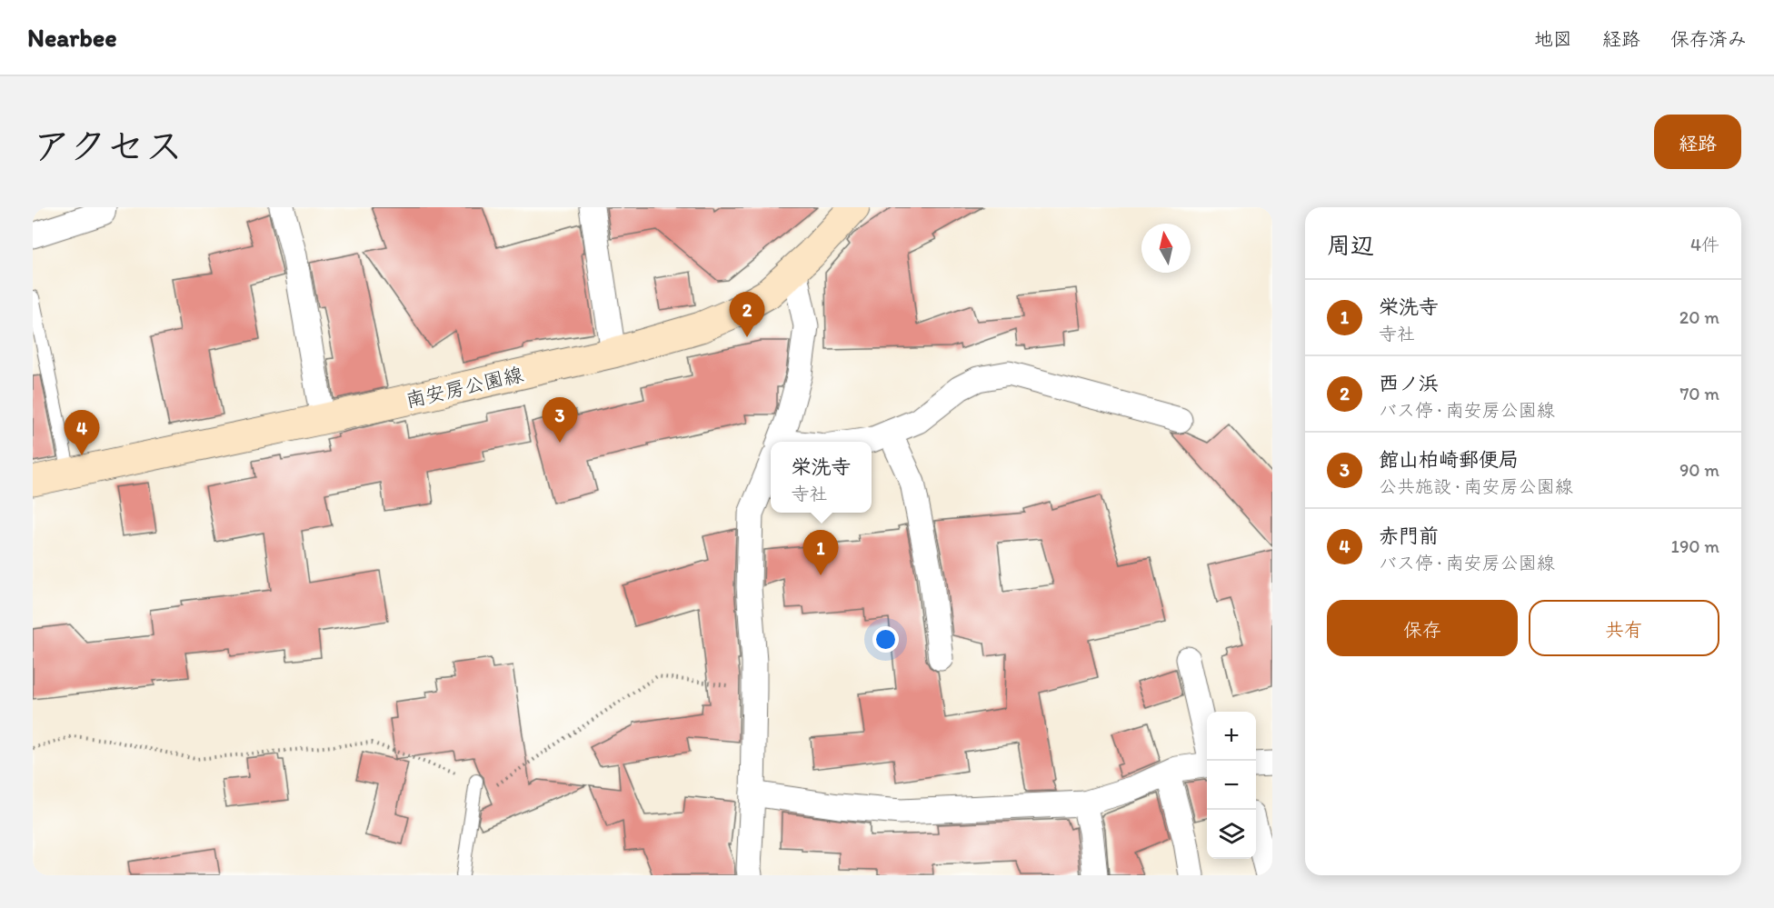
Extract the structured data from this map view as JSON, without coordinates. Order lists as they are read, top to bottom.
{
  "streets": {
    "main road": ["南安房公園線"]
  },
  "north": "top",
  "page": {
    "header": "Nearbee",
    "nav": ["地図", "経路", "保存済み"],
    "title": "アクセス",
    "buttons": [
      "経路",
      ["保存", "共有"]
    ],
    "heading": ["周辺", "4件"],
    "list": [
      {
        "mark": "1",
        "name": "栄洗寺",
        "note": "寺社",
        "value": "20 m"
      },
      {
        "mark": "2",
        "name": "西ノ浜",
        "note": "バス停 · 南安房公園線",
        "value": "70 m"
      },
      {
        "mark": "3",
        "name": "館山柏崎郵便局",
        "note": "公共施設 · 南安房公園線",
        "value": "90 m"
      },
      {
        "mark": "4",
        "name": "赤門前",
        "note": "バス停 · 南安房公園線",
        "value": "190 m"
      }
    ],
    "pins": [
      "2",
      "3",
      "4",
      "1"
    ],
    "popup": ["栄洗寺", "寺社"],
    "map_buttons": ["+", "−"]
  }
}
